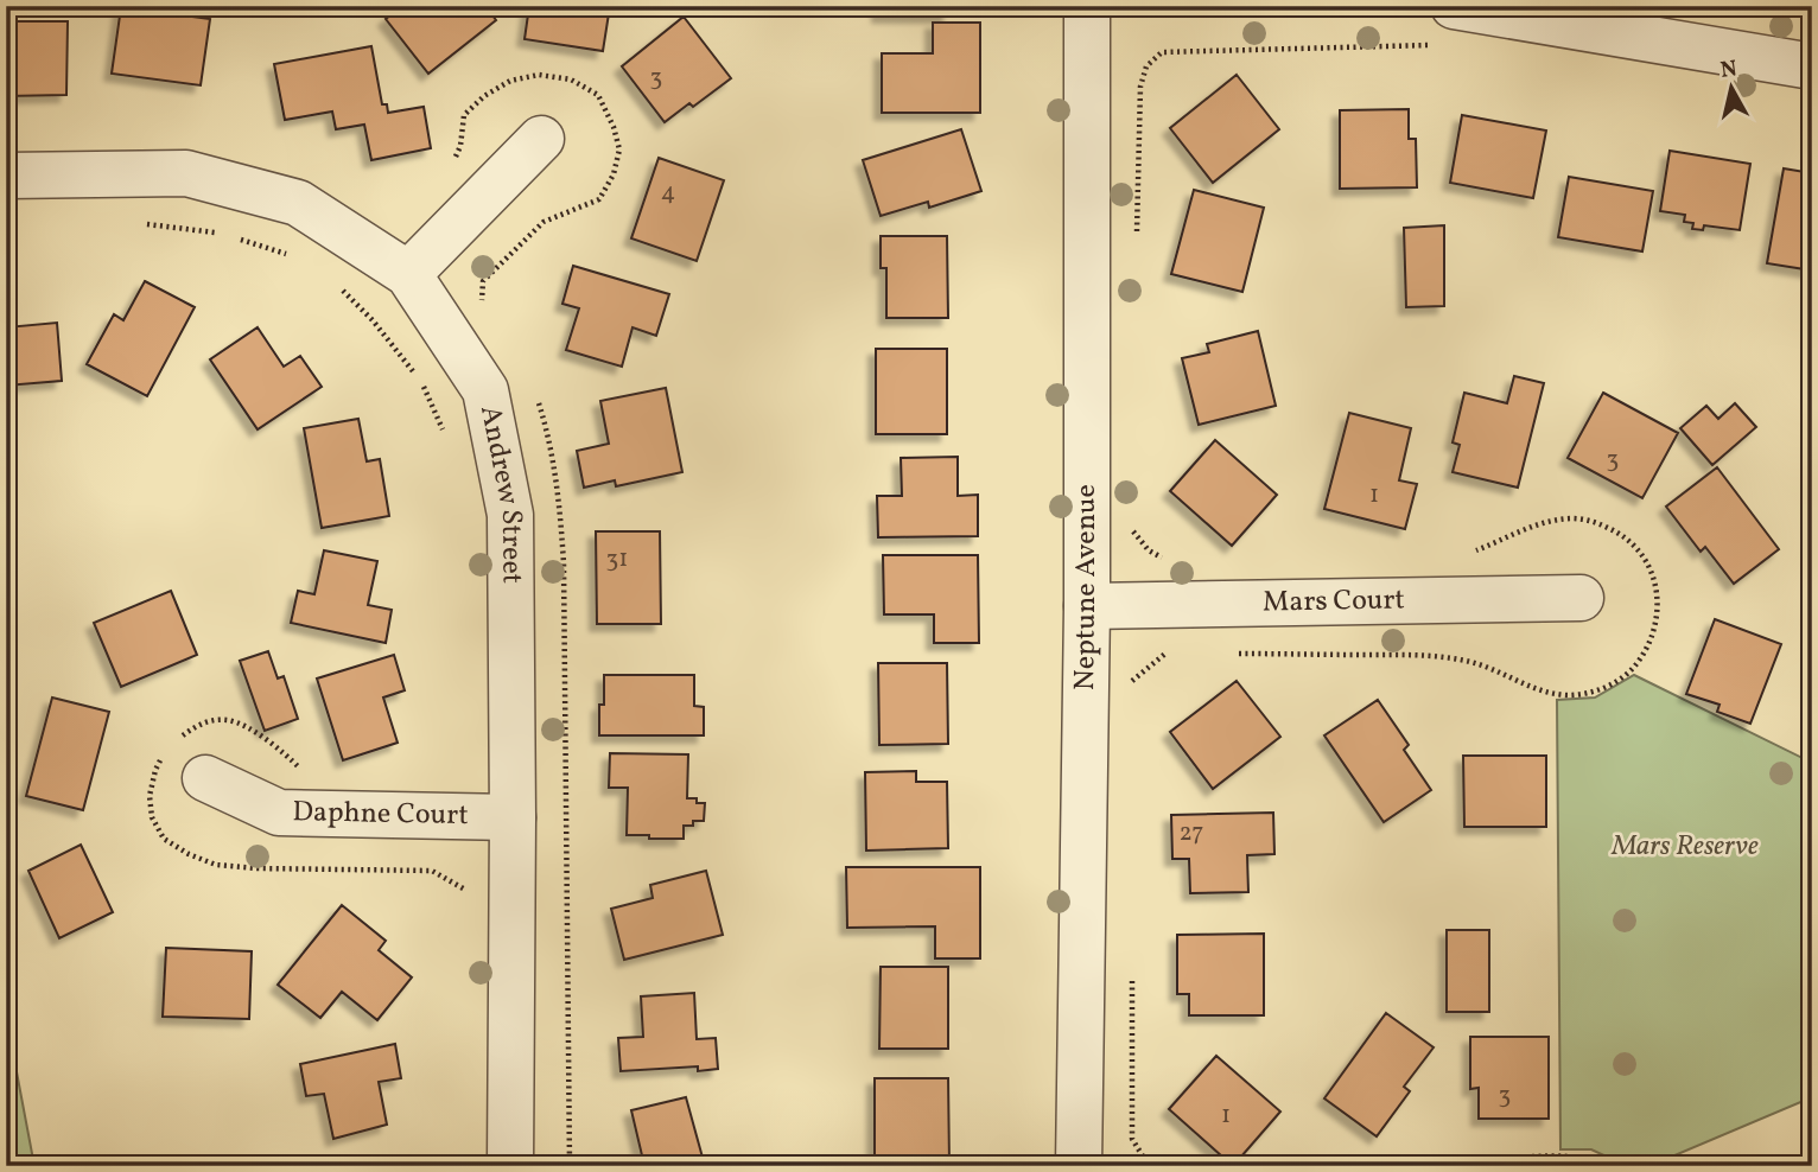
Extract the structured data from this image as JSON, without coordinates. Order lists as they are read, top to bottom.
{
  "streets": {
    "street": [
      "Andrew Street",
      "Neptune Avenue",
      "Mars Court",
      "Daphne Court"
    ]
  },
  "crossings": [
    ["Andrew Street", "Daphne Court"],
    ["Neptune Avenue", "Mars Court"]
  ],
  "parks": ["Mars Reserve"],
  "house_numbers": [
    "3",
    "4",
    "3",
    "1",
    "31",
    "27",
    "3",
    "1"
  ],
  "north": "top"
}
